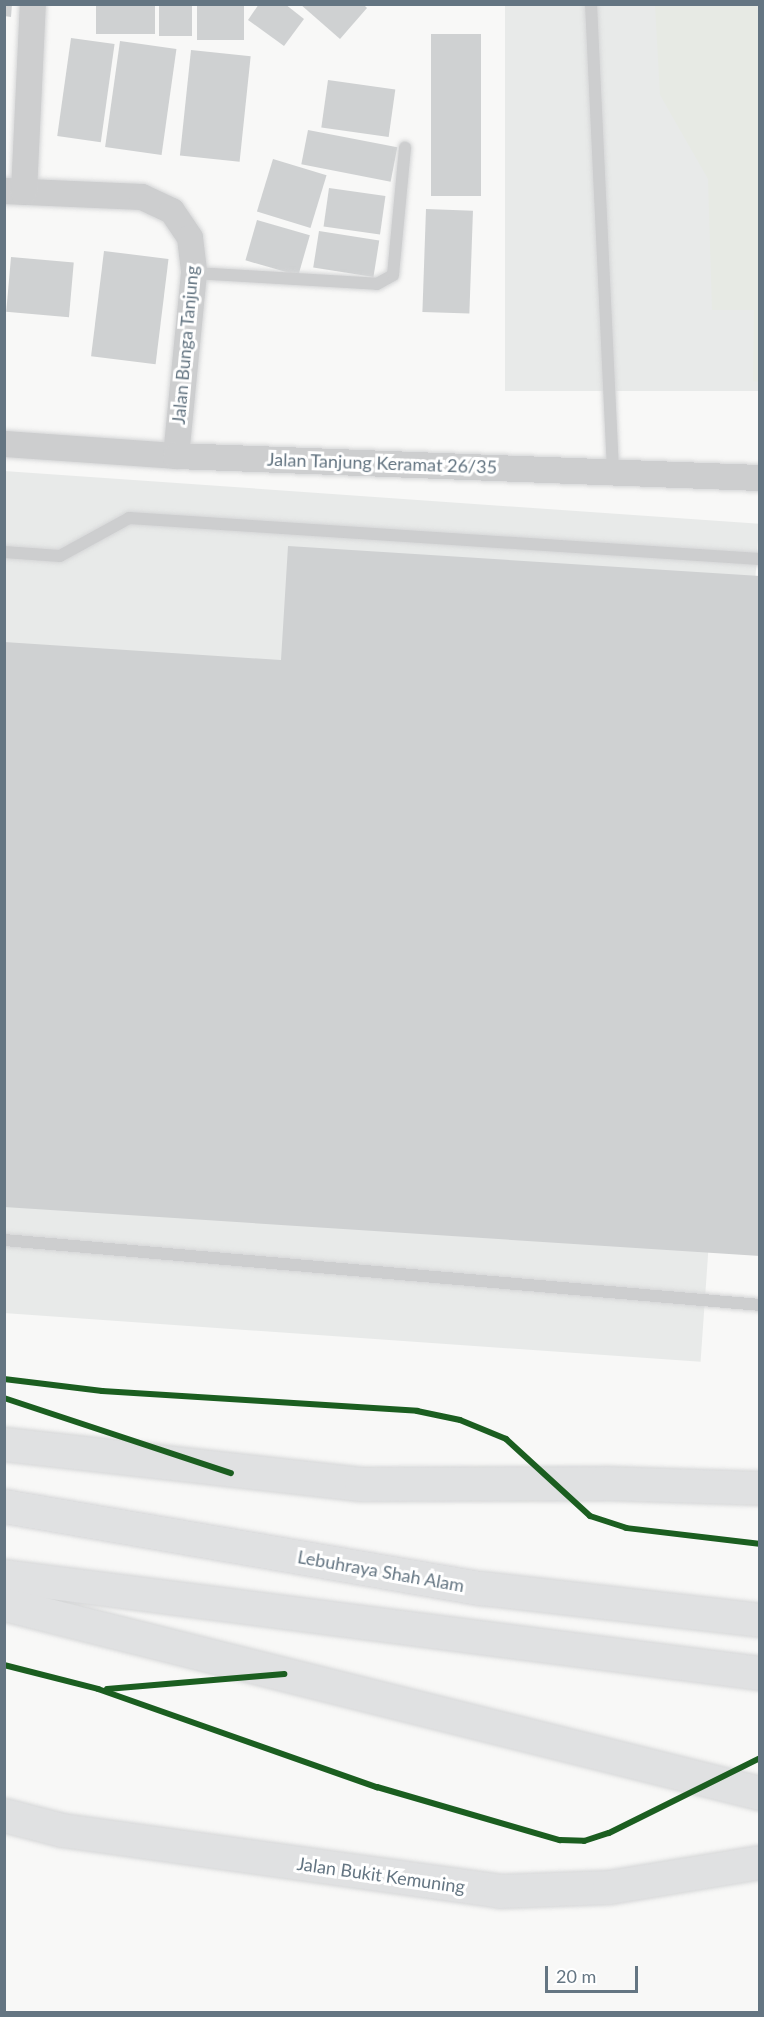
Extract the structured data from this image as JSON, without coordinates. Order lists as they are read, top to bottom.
{
  "streets": {
    "main road": ["Lebuhraya Shah Alam", "Jalan Bukit Kemuning"],
    "street": ["Jalan Bunga Tanjung", "Jalan Tanjung Keramat 26/35"]
  },
  "crossings": [
    ["Jalan Bunga Tanjung", "Jalan Tanjung Keramat 26/35"]
  ],
  "scale_bar": "20 m"
}
